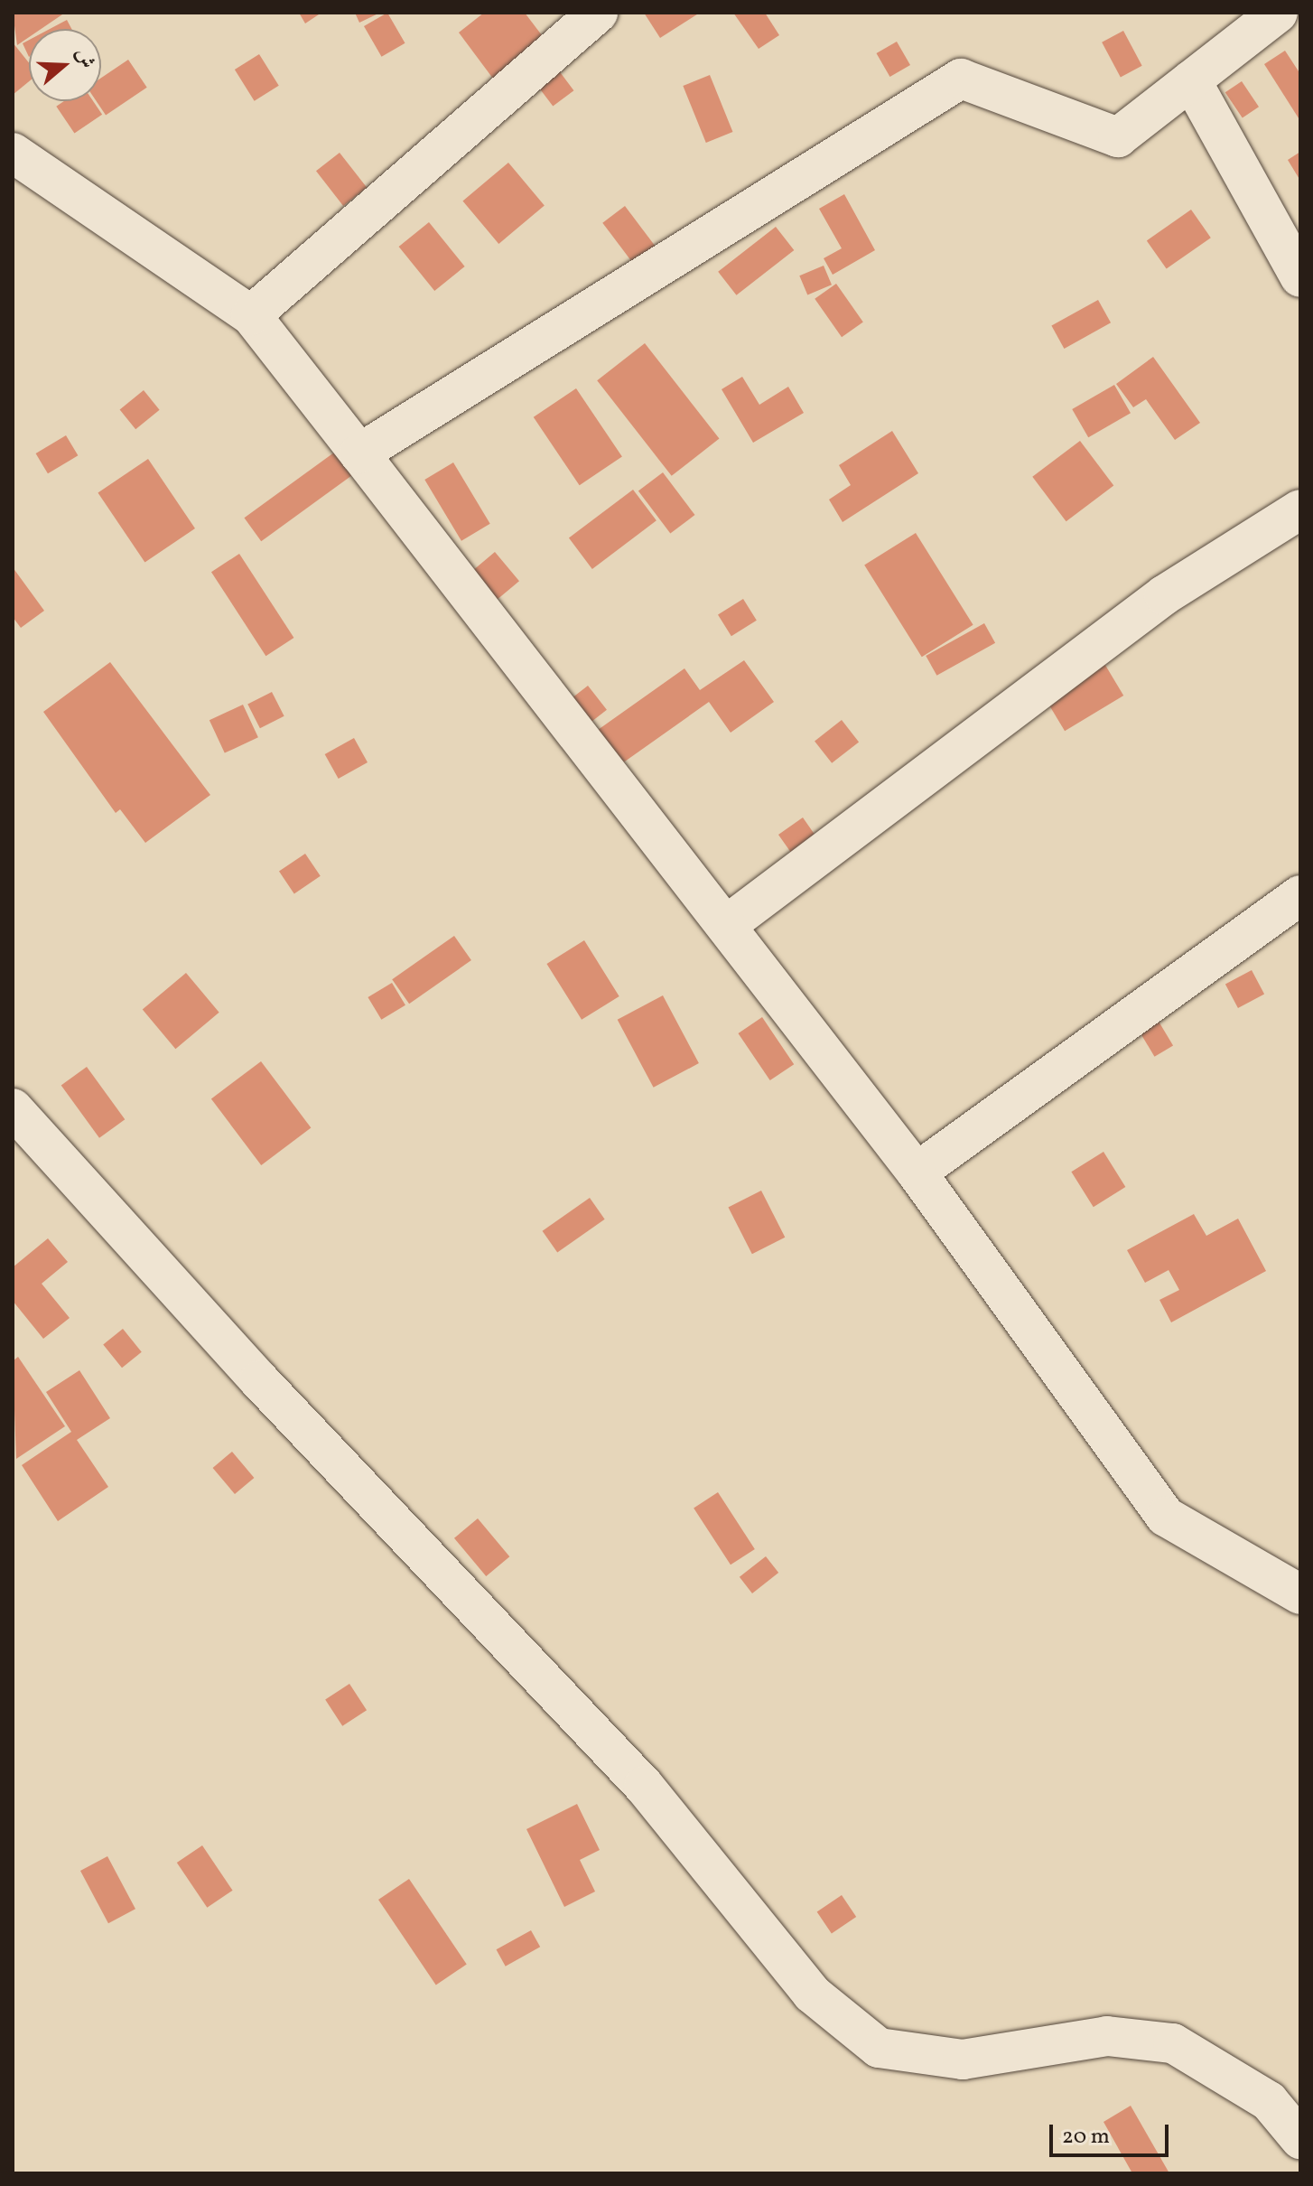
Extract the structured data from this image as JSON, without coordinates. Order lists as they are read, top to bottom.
{
  "scale_bar": "20 m",
  "north": "right"
}
